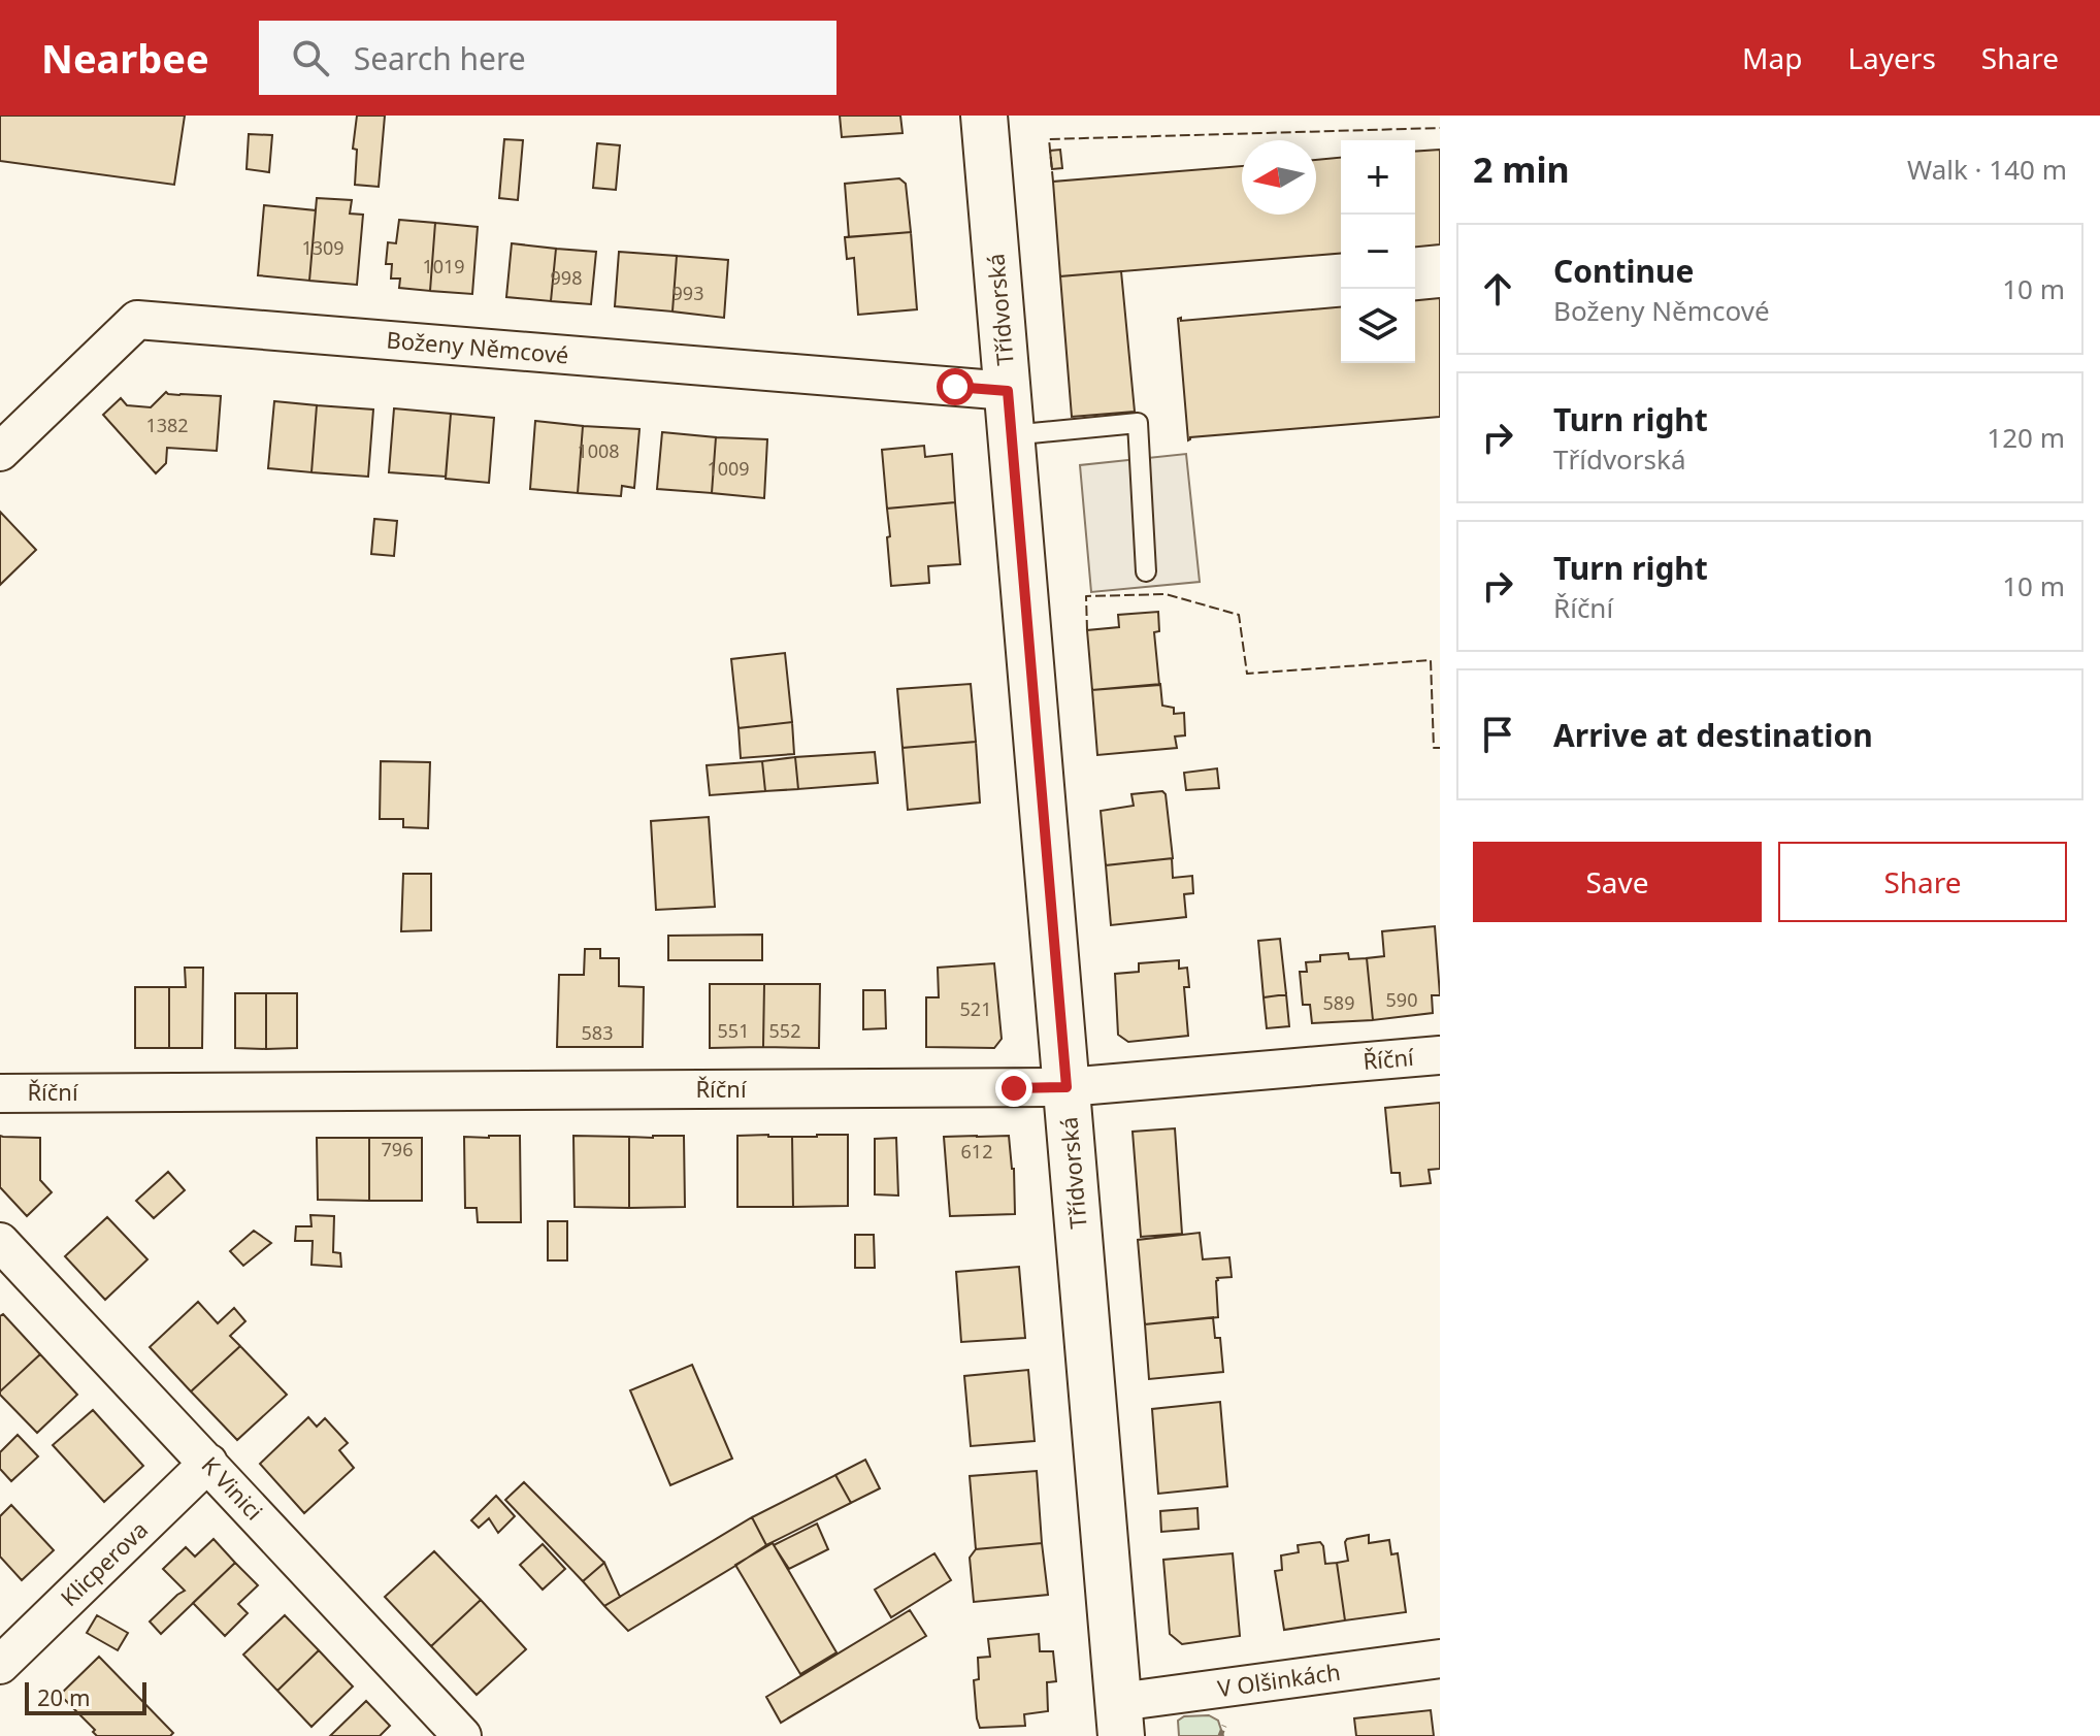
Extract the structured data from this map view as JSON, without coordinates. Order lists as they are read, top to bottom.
{
  "streets": {
    "main road": ["Třídvorská"],
    "street": [
      "Boženy Němcové",
      "Říční",
      "K Vinici",
      "Klicperova",
      "V Olšinkách"
    ]
  },
  "crossings": [
    ["Třídvorská", "Boženy Němcové"],
    ["Třídvorská", "Říční"],
    ["Třídvorská", "V Olšinkách"],
    ["K Vinici", "Klicperova"]
  ],
  "house_numbers": [
    "1309",
    "1019",
    "998",
    "993",
    "1382",
    "1008",
    "1009",
    "590",
    "589",
    "521",
    "551",
    "552",
    "583",
    "796",
    "612"
  ],
  "scale_bar": "20 m",
  "north": "left",
  "page": {
    "header": "Nearbee",
    "search": "Search here",
    "nav": ["Map", "Layers", "Share"],
    "heading": ["2 min", "Walk · 140 m"],
    "map_buttons": ["+", "−"],
    "list": [
      ["Continue", "Boženy Němcové", "10 m"],
      ["Turn right", "Třídvorská", "120 m"],
      ["Turn right", "Říční", "10 m"],
      "Arrive at destination"
    ],
    "buttons": ["Save", "Share"],
    "scale": "20 m"
  }
}
